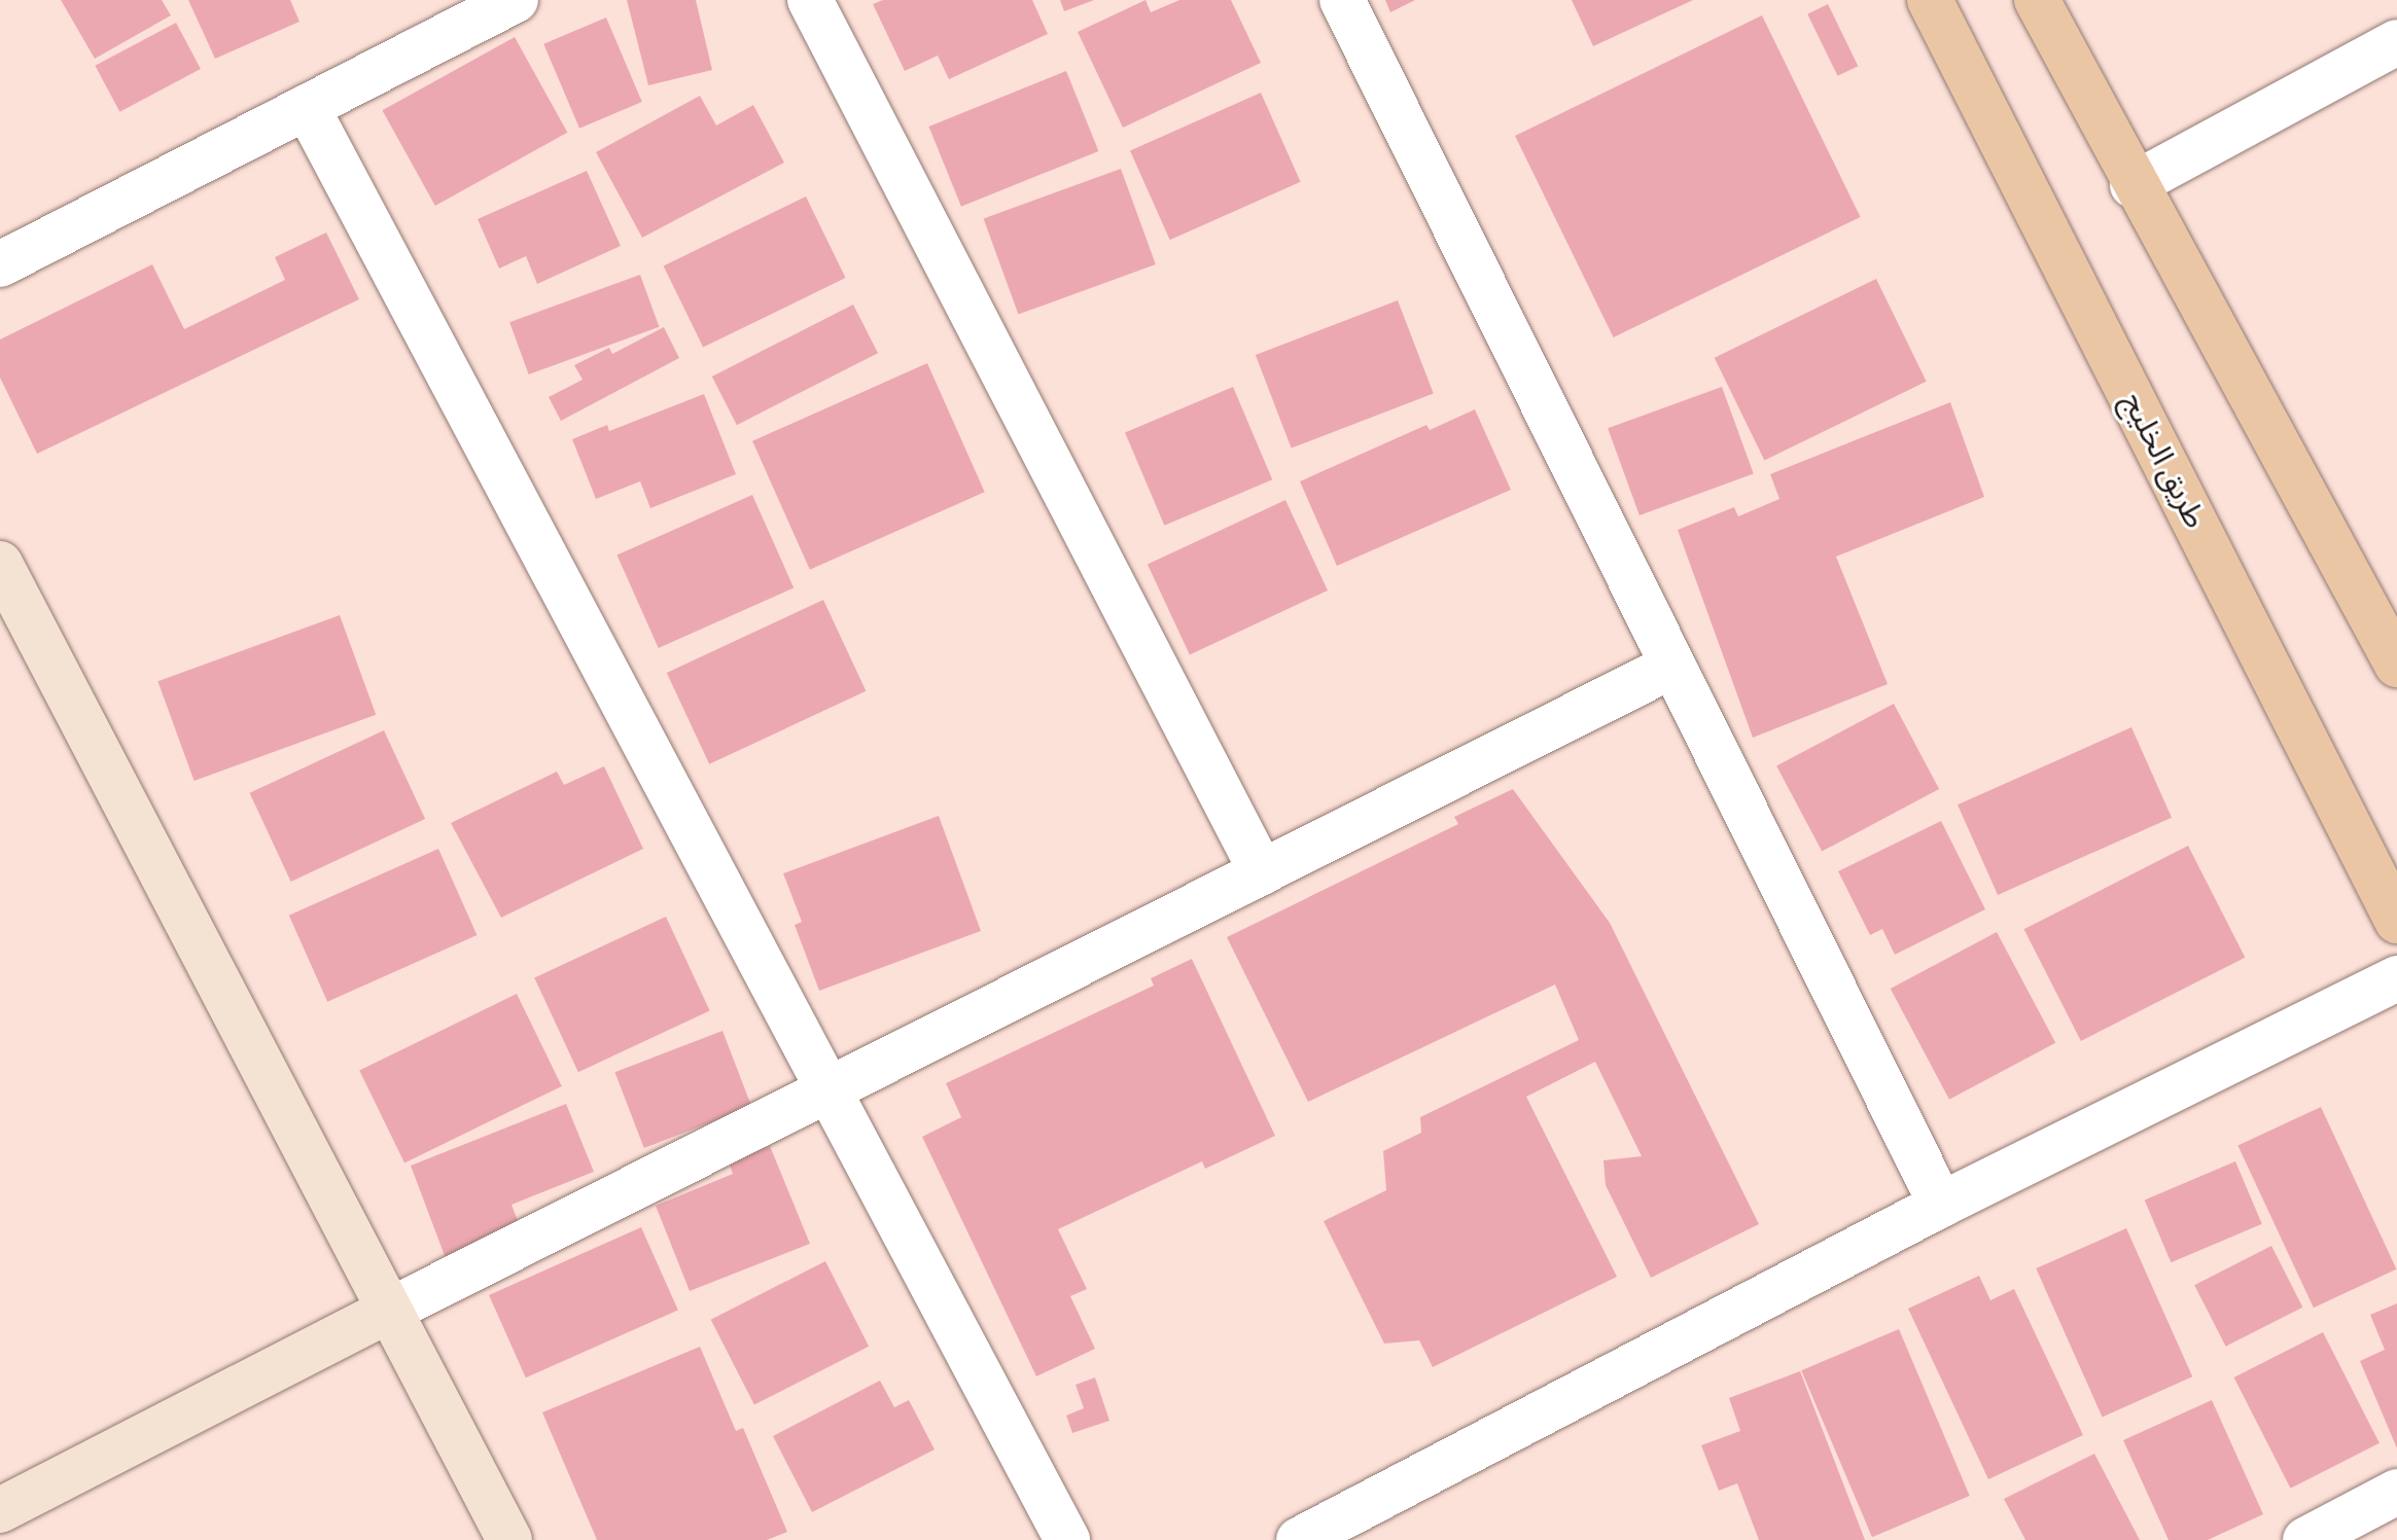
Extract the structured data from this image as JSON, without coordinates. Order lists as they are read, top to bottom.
{
  "streets": {
    "main road": ["طريق الخليج"]
  }
}
